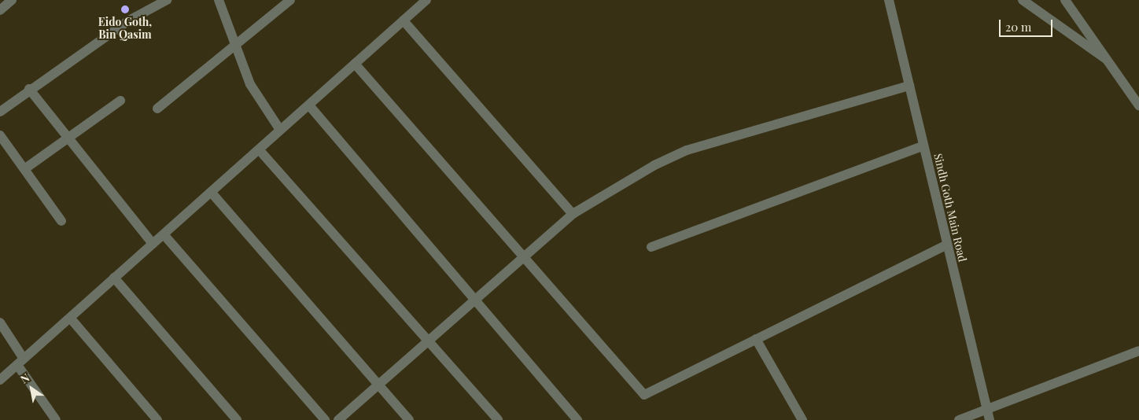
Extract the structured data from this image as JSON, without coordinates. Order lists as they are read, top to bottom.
{
  "streets": {
    "street": ["Sindh Goth Main Road"]
  },
  "places": ["Eido Goth, Bin Qasim"],
  "scale_bar": "20 m",
  "north": "top left"
}
